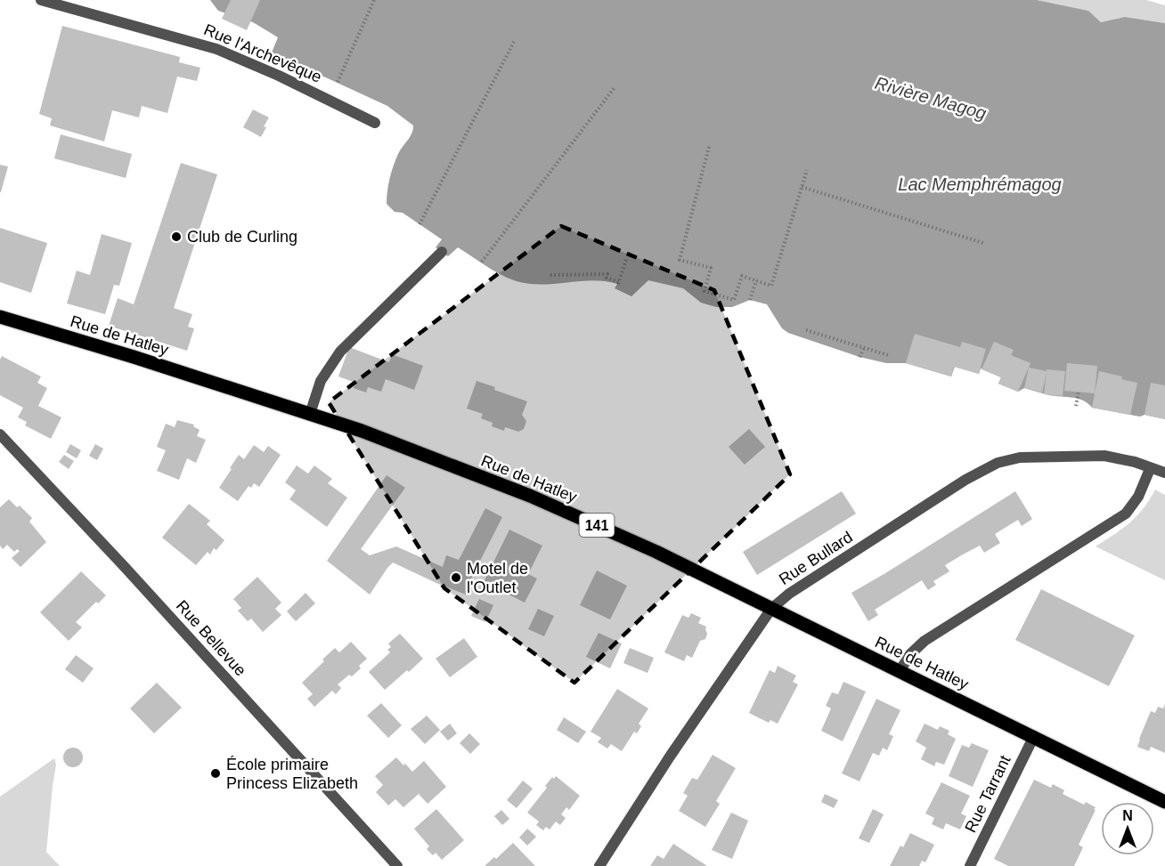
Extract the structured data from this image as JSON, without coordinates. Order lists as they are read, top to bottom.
{
  "streets": {
    "main road": ["Rue de Hatley", "141"],
    "street": [
      "Rue l'Archevêque",
      "Rue Bullard",
      "Rue Bellevue",
      "Rue Tarrant"
    ]
  },
  "crossings": [
    ["Rue de Hatley", "Rue Bullard"],
    ["Rue de Hatley", "Rue Tarrant"]
  ],
  "water": ["Rivière Magog", "Lac Memphrémagog"],
  "places": ["Club de Curling", "Motel de l'Outlet", "École primaire Princess Elizabeth"],
  "north": "top"
}
